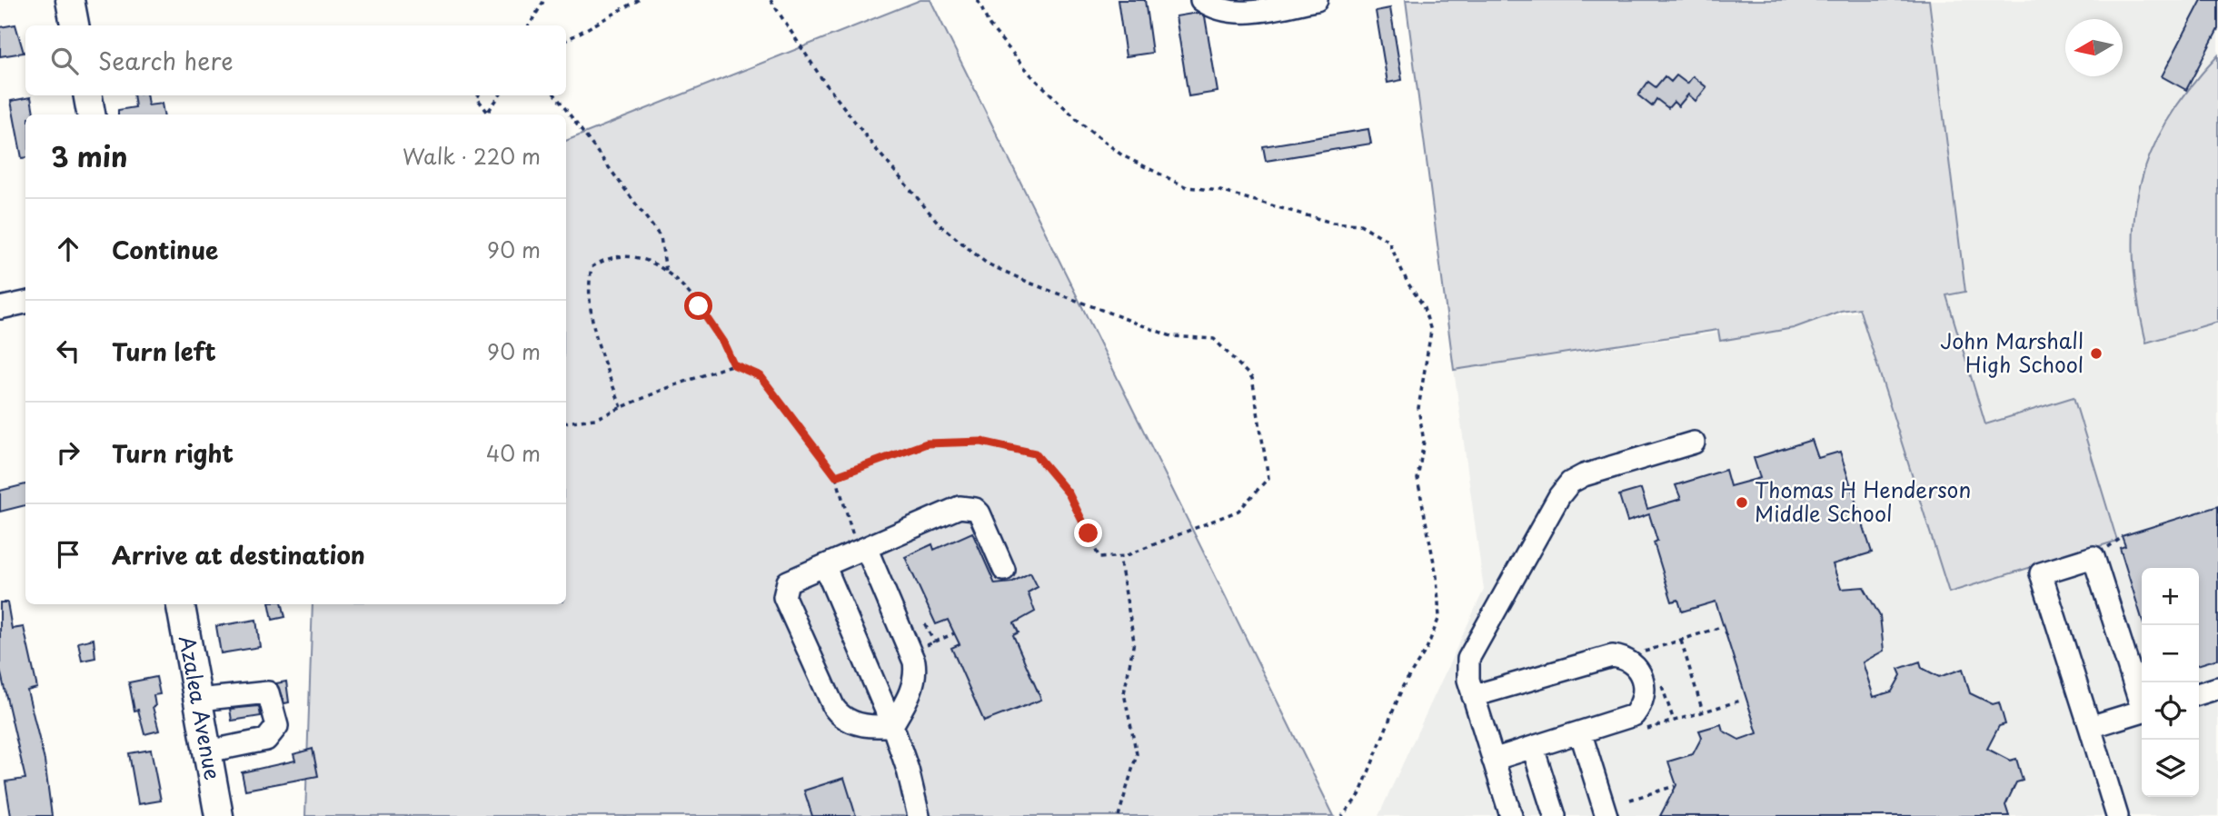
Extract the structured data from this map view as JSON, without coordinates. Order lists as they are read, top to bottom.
{
  "streets": {
    "main road": ["Azalea Avenue"]
  },
  "places": ["John Marshall High School", "Thomas H Henderson Middle School"],
  "north": "left",
  "page": {
    "search": "Search here",
    "heading": ["3 min", "Walk · 220 m"],
    "list": [
      ["Continue", "90 m"],
      ["Turn left", "90 m"],
      ["Turn right", "40 m"],
      "Arrive at destination"
    ],
    "map_buttons": ["+", "−"]
  }
}
